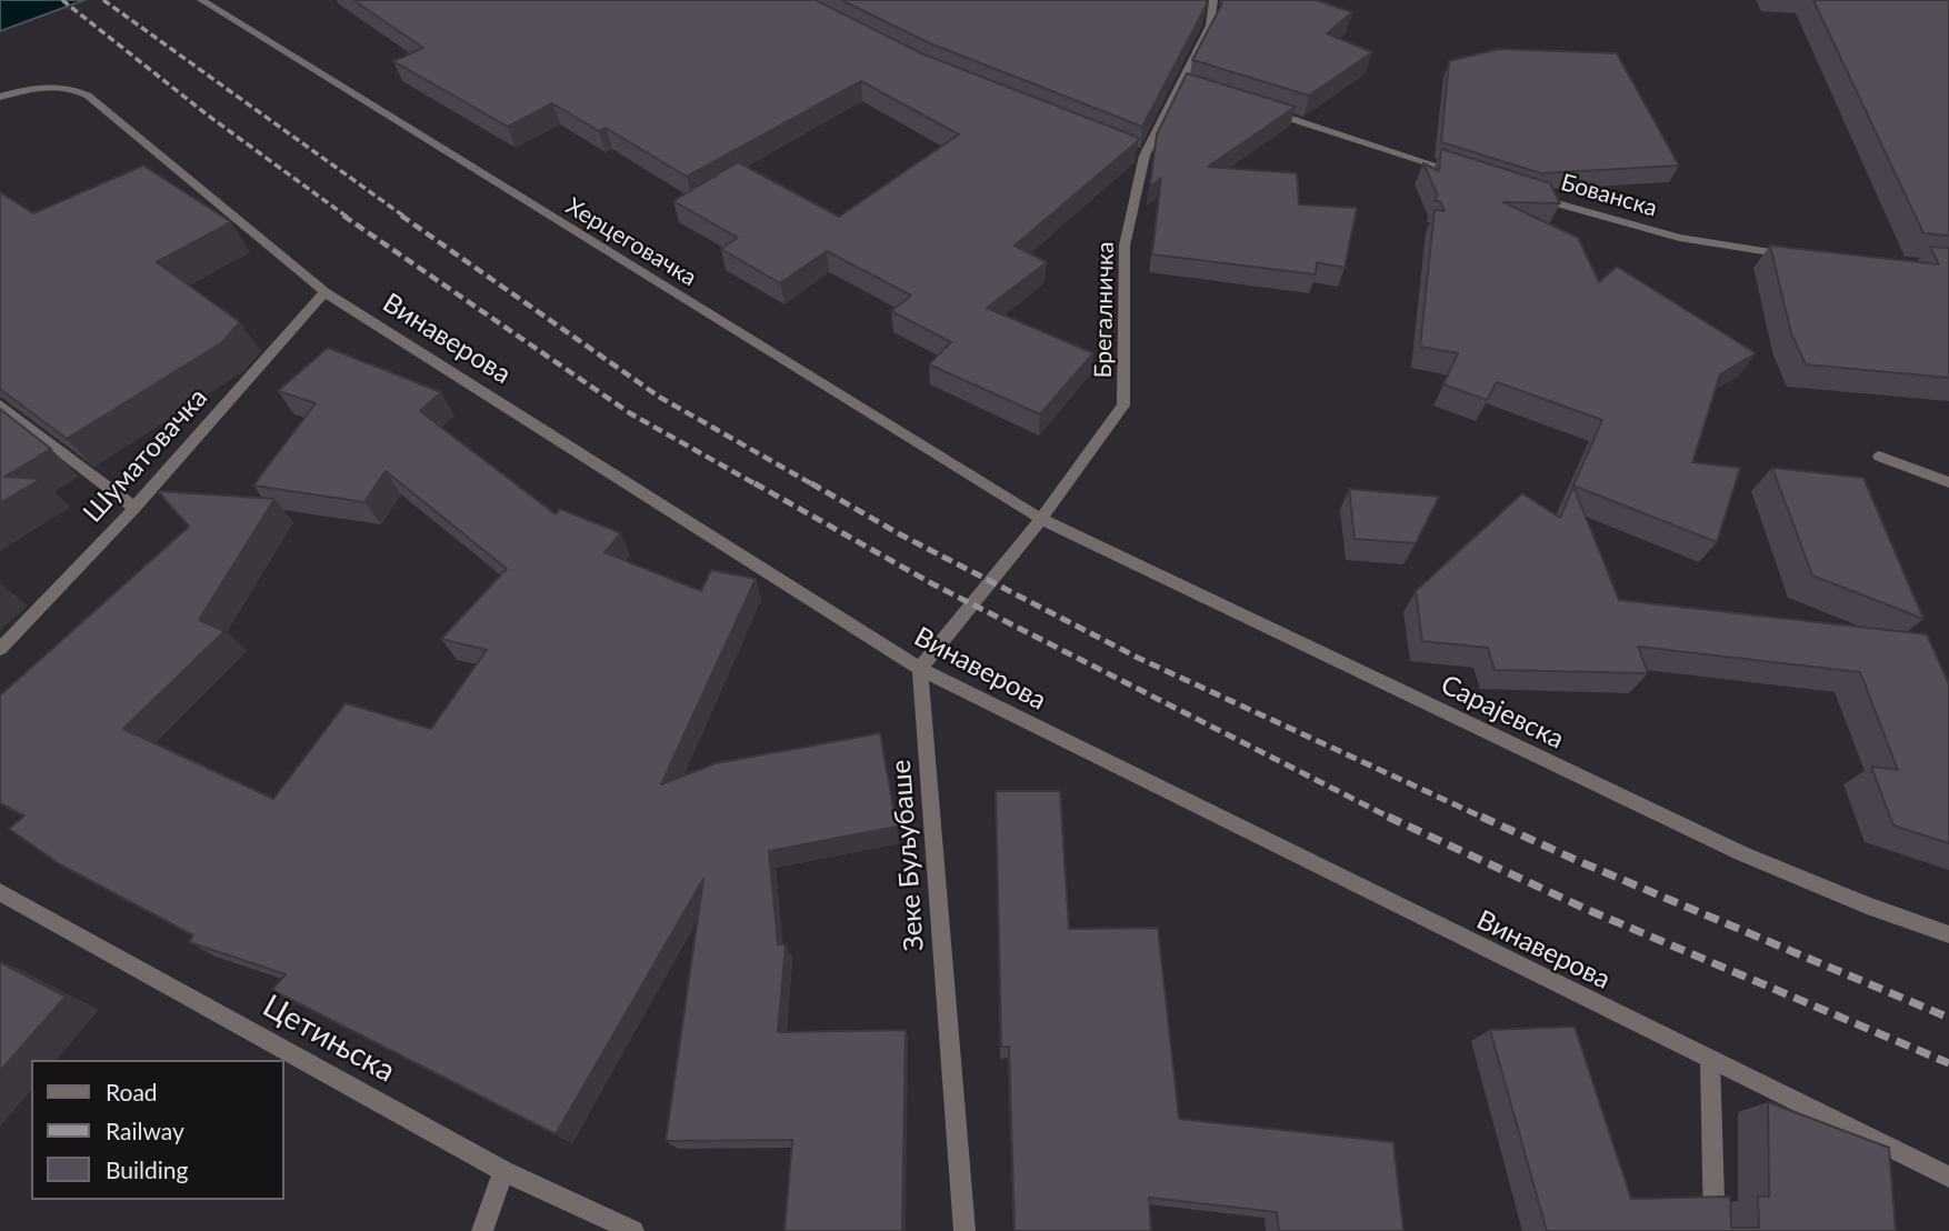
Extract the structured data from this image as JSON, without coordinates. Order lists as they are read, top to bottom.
{
  "streets": {
    "street": [
      "Бованска",
      "Херцеговачка",
      "Брегалничка",
      "Винаверова",
      "Шуматовачка",
      "Сарајевска",
      "Зеке Буљубаше",
      "Цетињска"
    ]
  },
  "crossings": [
    ["Херцеговачка", "Брегалничка"],
    ["Херцеговачка", "Сарајевска"],
    ["Брегалничка", "Сарајевска"],
    ["Винаверова", "Шуматовачка"],
    ["Винаверова", "Зеке Буљубаше"]
  ],
  "legend": ["Road", "Railway", "Building"]
}
